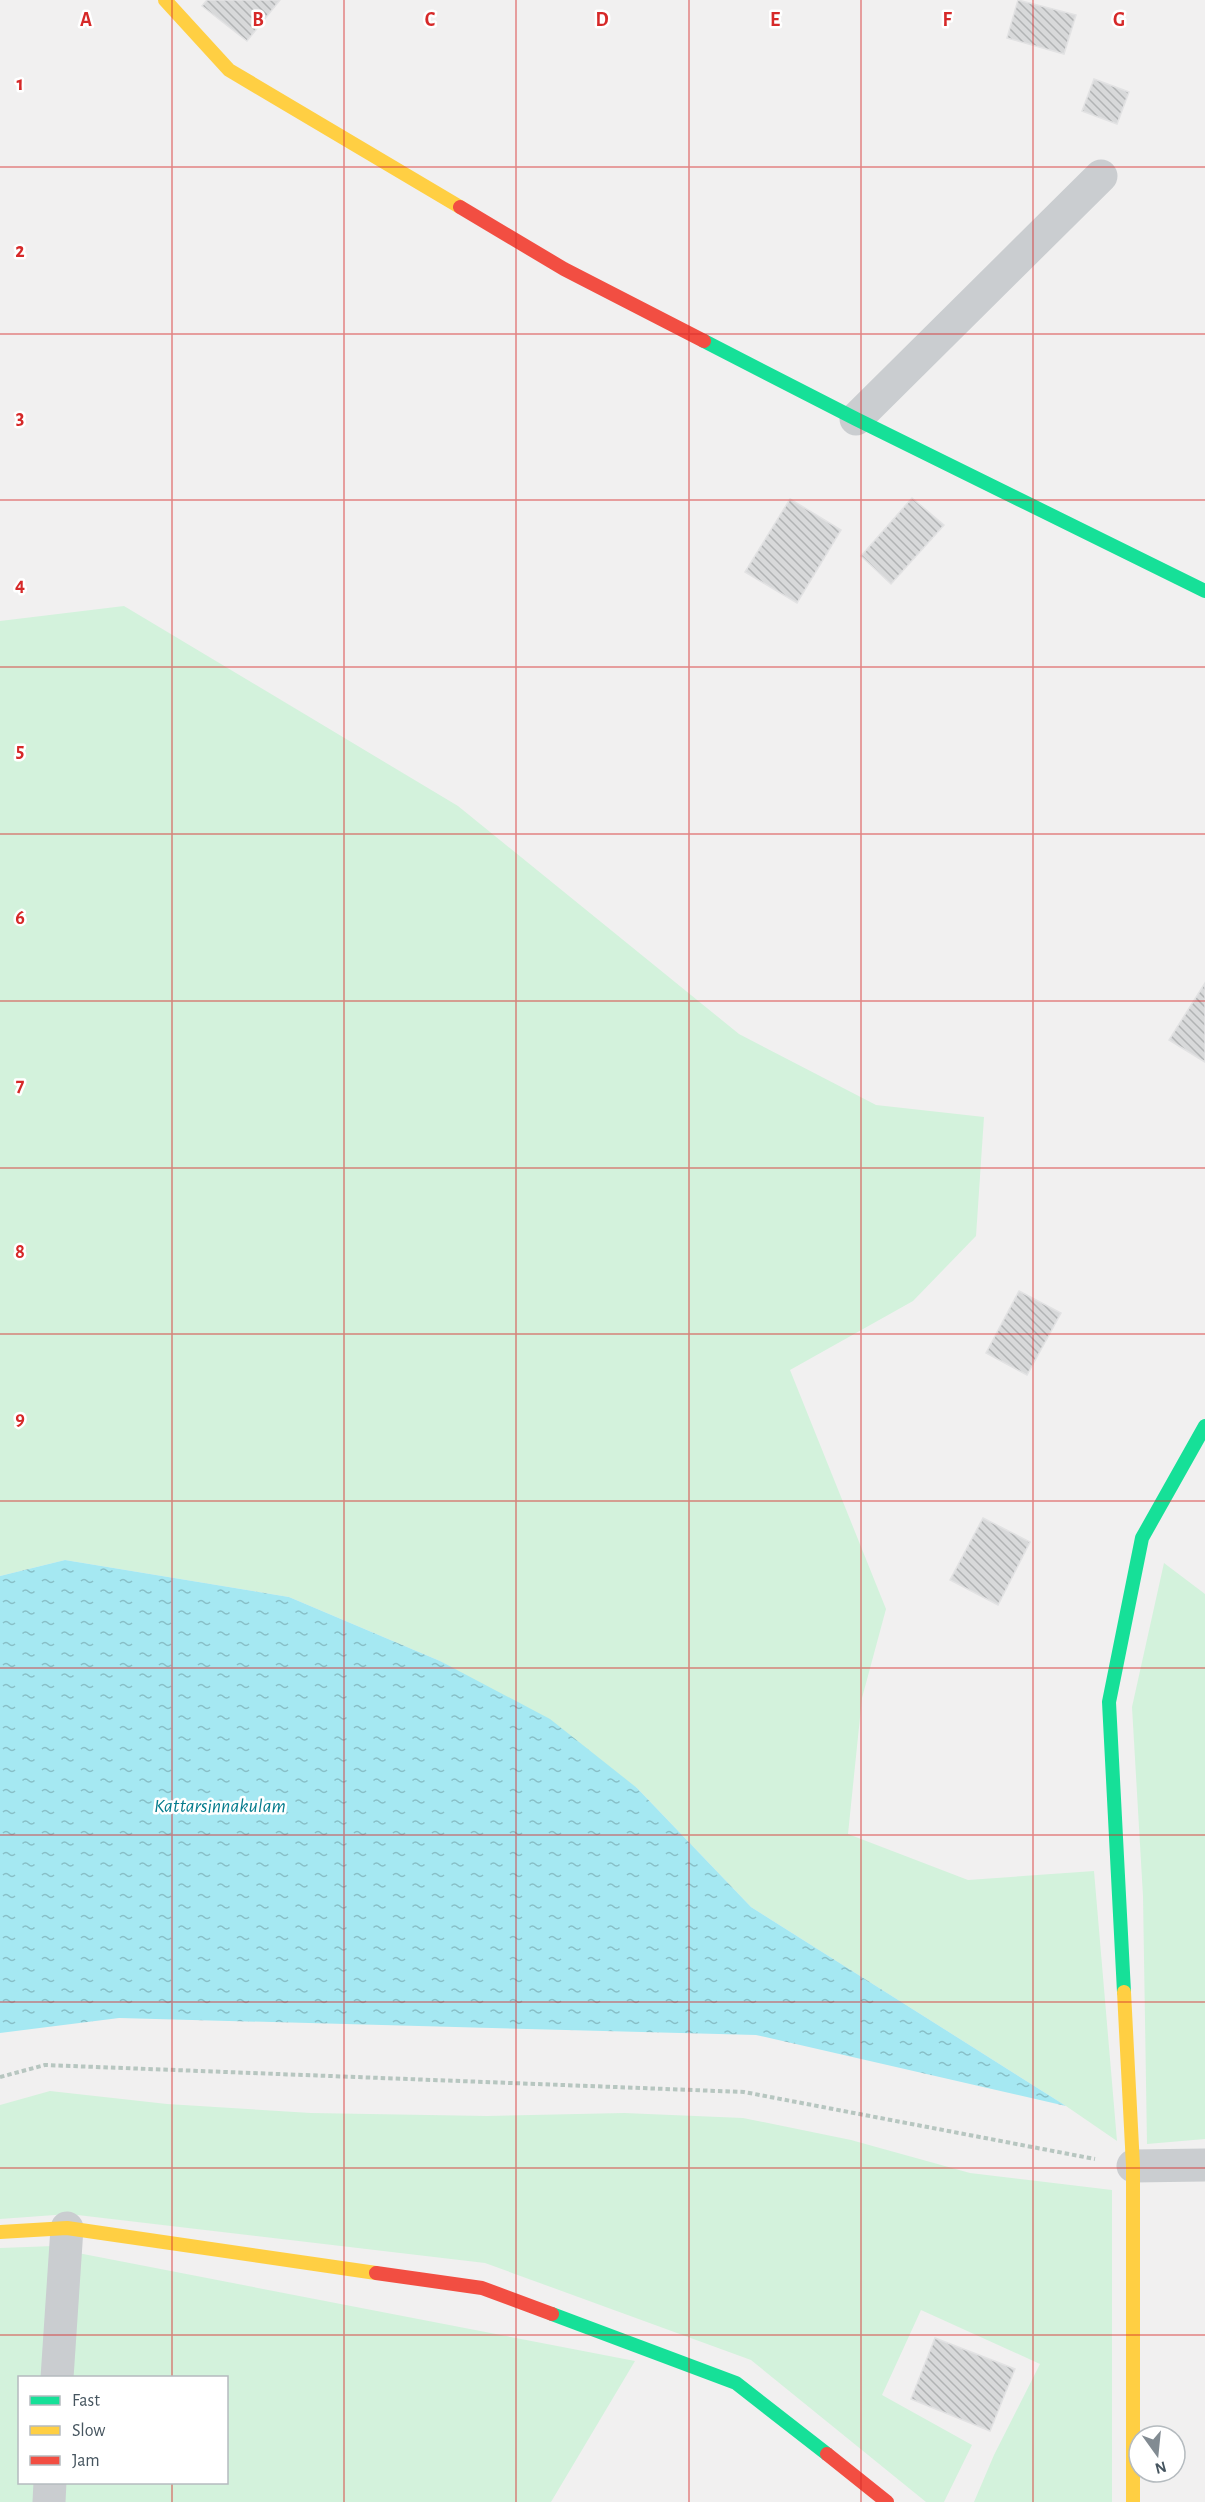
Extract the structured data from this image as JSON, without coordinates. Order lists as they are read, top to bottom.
{
  "water": ["Kattarsinnakulam"],
  "legend": ["Fast", "Slow", "Jam"],
  "north": "bottom",
  "grid": {
    "columns": [
      "A",
      "B",
      "C",
      "D",
      "E",
      "F",
      "G"
    ],
    "rows": [
      "1",
      "2",
      "3",
      "4",
      "5",
      "6",
      "7",
      "8",
      "9"
    ]
  }
}
